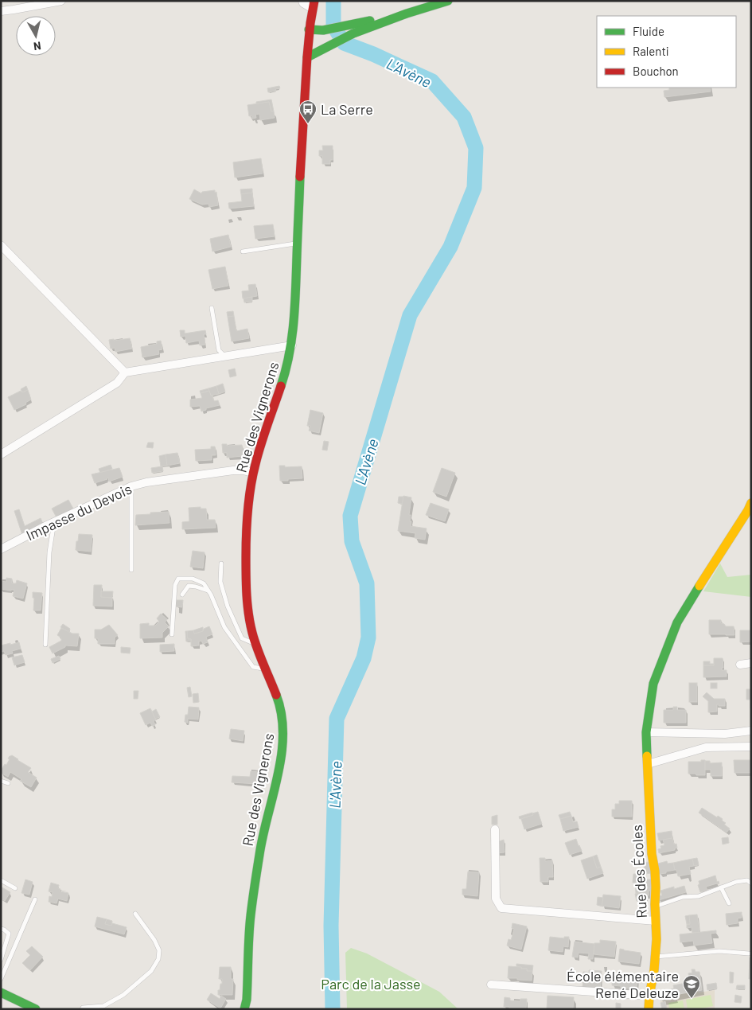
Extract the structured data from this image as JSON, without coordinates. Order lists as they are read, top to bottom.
{
  "streets": {
    "street": ["Rue des Vignerons", "Impasse du Devois", "Rue des Écoles"]
  },
  "crossings": [
    ["Rue des Vignerons", "Impasse du Devois"]
  ],
  "water": ["L'Avène"],
  "parks": ["Parc de la Jasse"],
  "places": {
    "bus stop": ["La Serre"],
    "school or university": ["École élémentaire René Deleuze"]
  },
  "legend": ["Fluide", "Ralenti", "Bouchon"],
  "north": "bottom"
}
